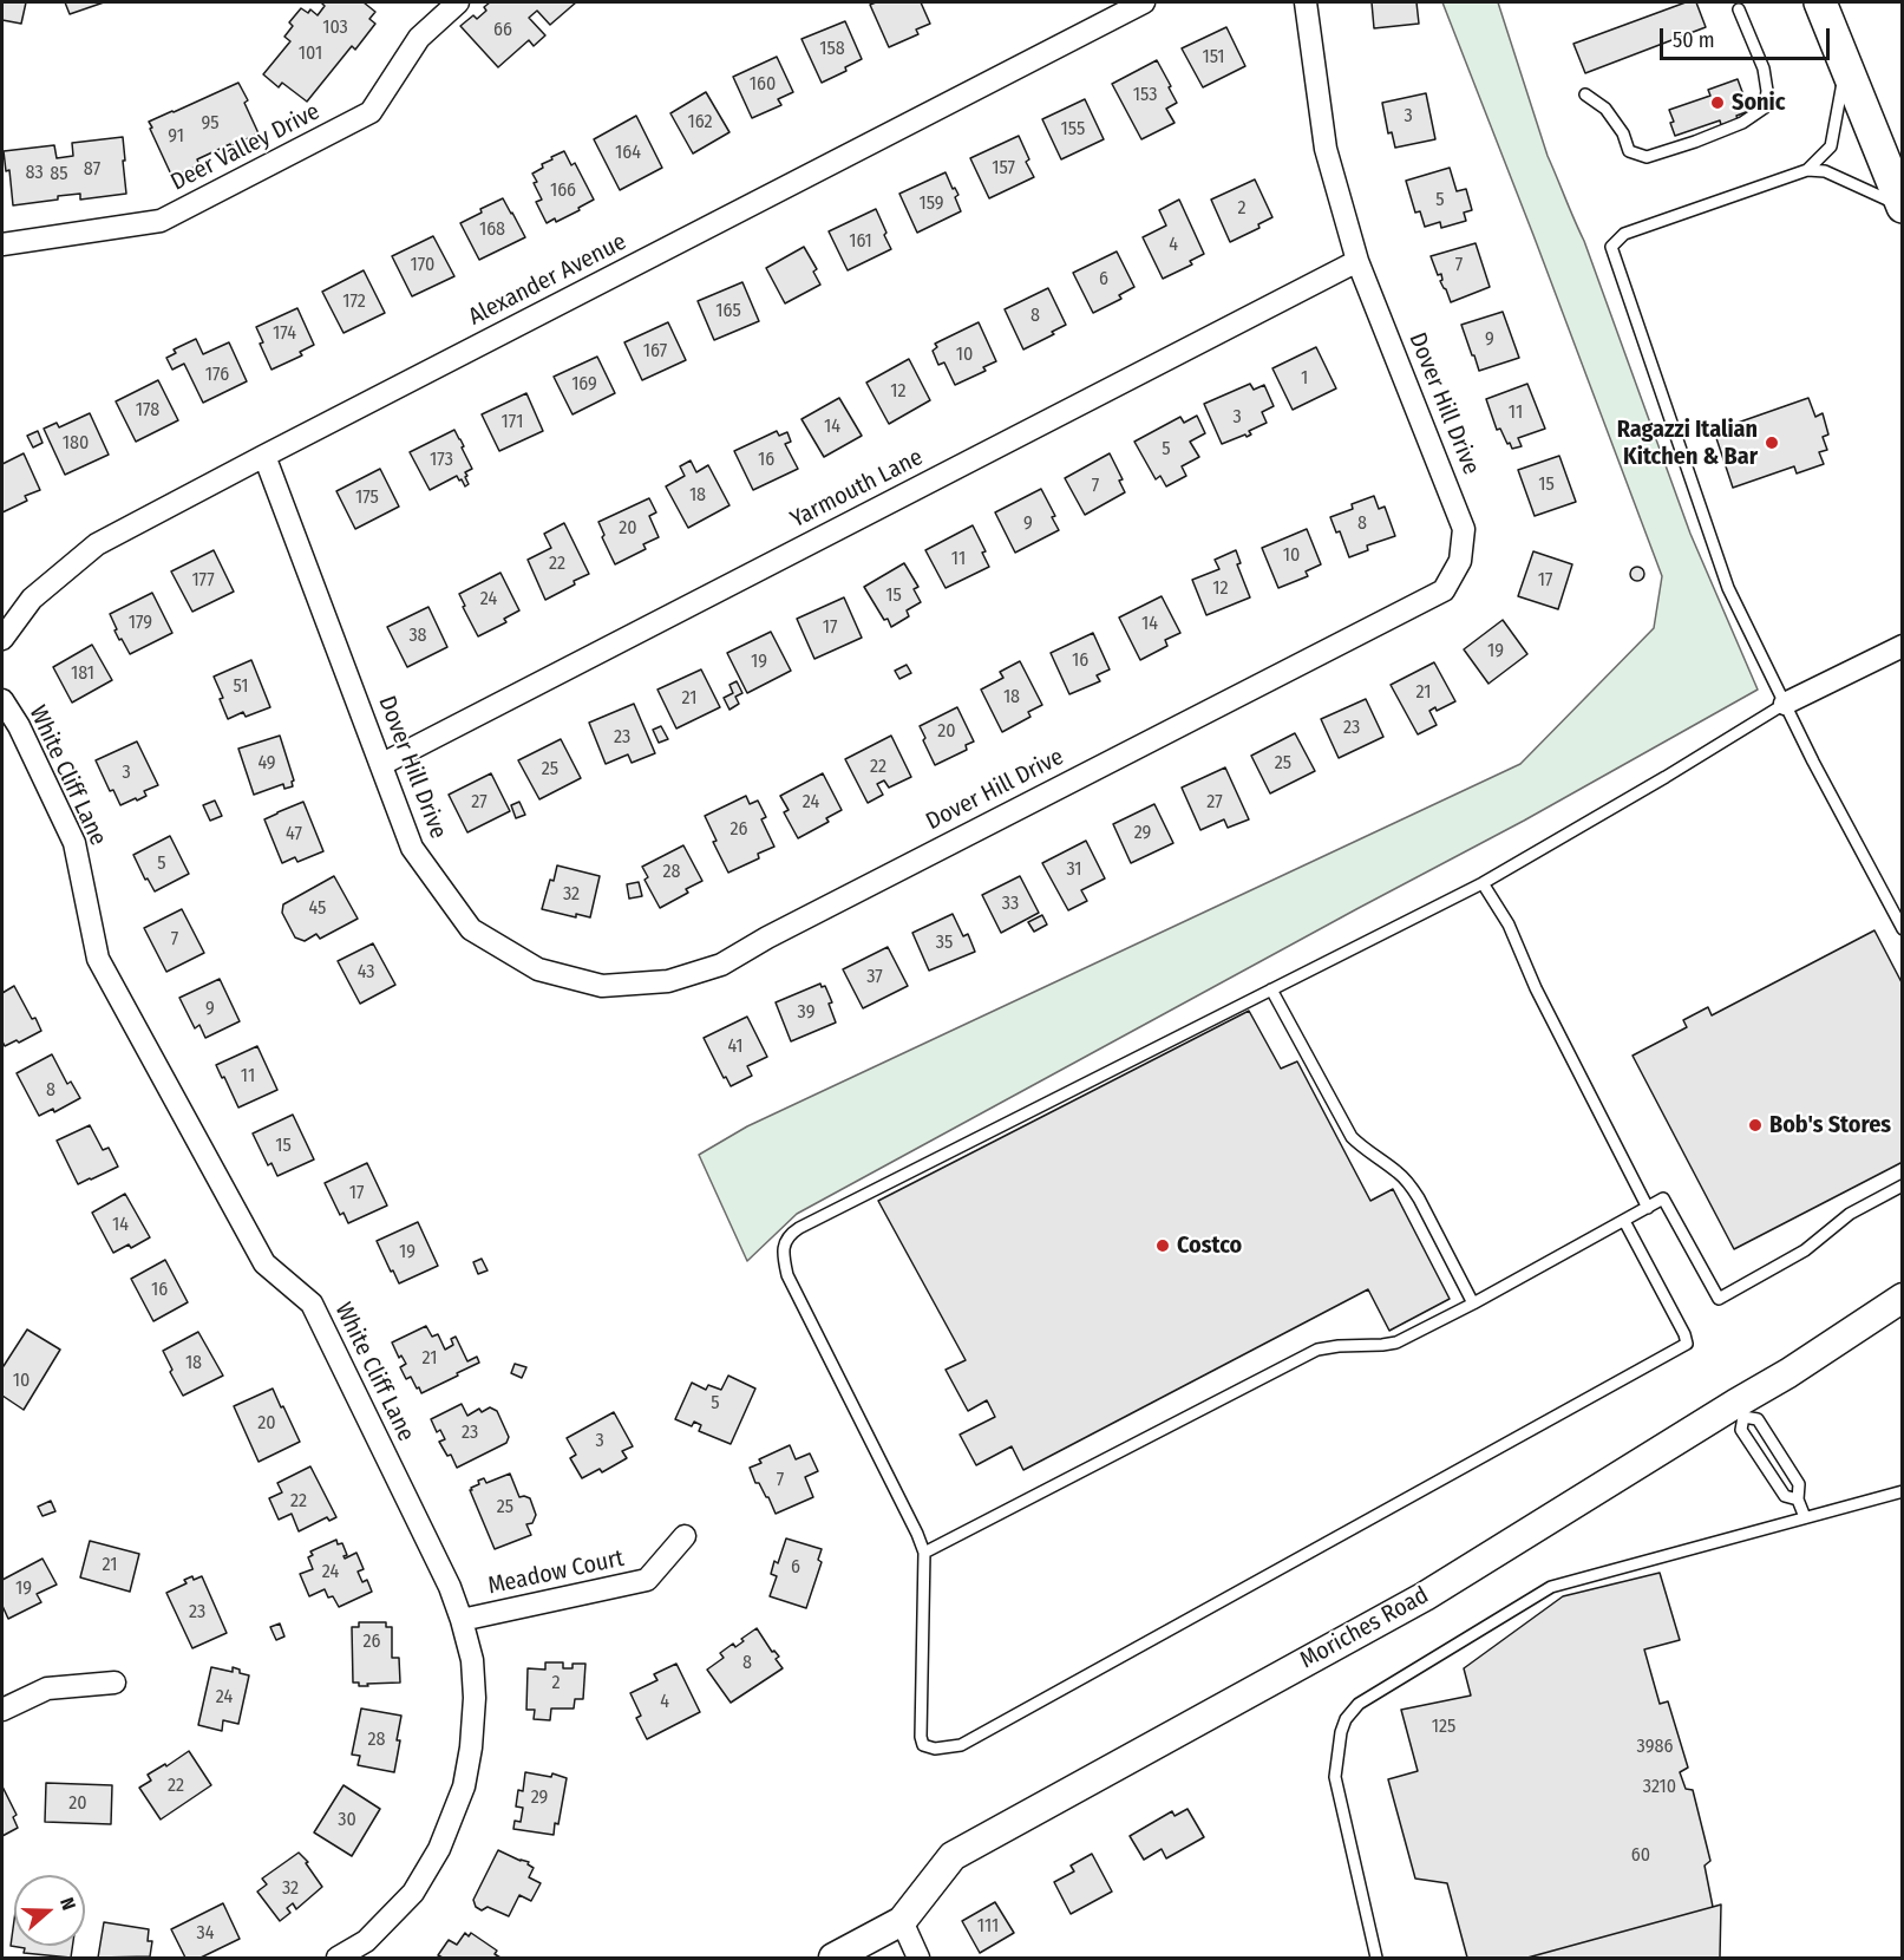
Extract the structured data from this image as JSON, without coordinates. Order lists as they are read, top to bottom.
{
  "streets": {
    "street": [
      "Deer Valley Drive",
      "Alexander Avenue",
      "Dover Hill Drive",
      "Yarmouth Lane",
      "White Cliff Lane",
      "Meadow Court",
      "Moriches Road"
    ]
  },
  "crossings": [
    ["Alexander Avenue", "Dover Hill Drive"],
    ["Dover Hill Drive", "Yarmouth Lane"],
    ["White Cliff Lane", "Meadow Court"]
  ],
  "places": [
    "Sonic",
    "Ragazzi Italian Kitchen & Bar",
    "Bob's Stores",
    "Costco"
  ],
  "house_numbers": [
    "103",
    "66",
    "158",
    "101",
    "151",
    "160",
    "153",
    "3",
    "162",
    "95",
    "155",
    "91",
    "164",
    "157",
    "87",
    "83",
    "85",
    "166",
    "5",
    "159",
    "2",
    "168",
    "161",
    "4",
    "170",
    "7",
    "6",
    "172",
    "165",
    "8",
    "174",
    "9",
    "167",
    "10",
    "176",
    "1",
    "169",
    "12",
    "178",
    "11",
    "3",
    "171",
    "14",
    "180",
    "5",
    "173",
    "16",
    "15",
    "7",
    "18",
    "175",
    "9",
    "8",
    "20",
    "10",
    "11",
    "22",
    "177",
    "17",
    "12",
    "15",
    "24",
    "179",
    "14",
    "17",
    "38",
    "19",
    "16",
    "19",
    "181",
    "51",
    "21",
    "18",
    "21",
    "23",
    "20",
    "23",
    "49",
    "25",
    "22",
    "25",
    "3",
    "27",
    "24",
    "27",
    "26",
    "29",
    "47",
    "5",
    "31",
    "28",
    "32",
    "33",
    "45",
    "7",
    "35",
    "43",
    "37",
    "9",
    "39",
    "41",
    "11",
    "8",
    "15",
    "17",
    "14",
    "19",
    "16",
    "21",
    "18",
    "10",
    "5",
    "20",
    "23",
    "3",
    "7",
    "22",
    "25",
    "21",
    "6",
    "24",
    "19",
    "23",
    "26",
    "8",
    "2",
    "24",
    "4",
    "125",
    "28",
    "3986",
    "22",
    "3210",
    "29",
    "20",
    "30",
    "60",
    "32",
    "111",
    "34"
  ],
  "scale_bar": "50 m",
  "north": "right"
}
